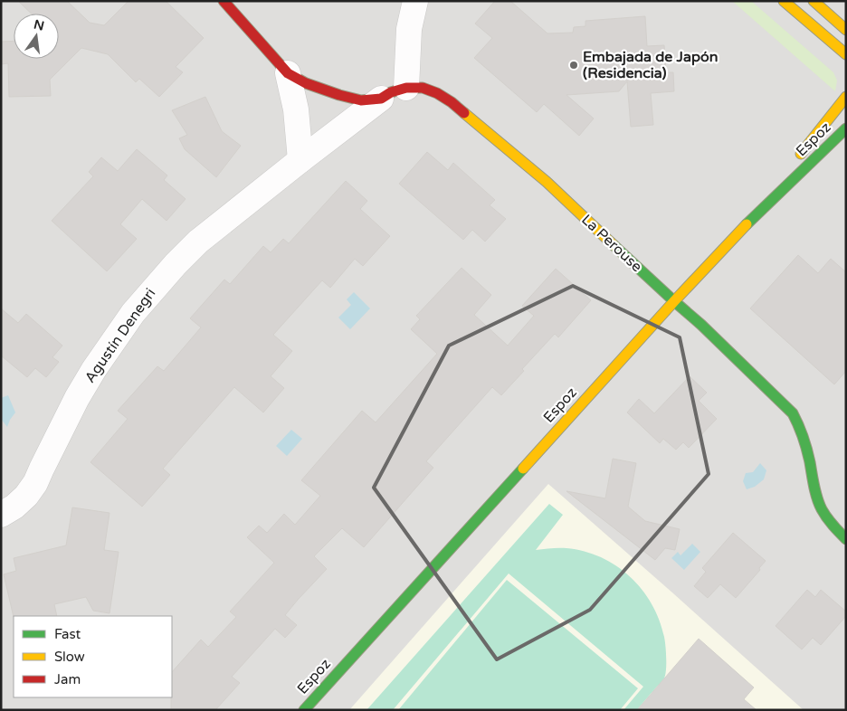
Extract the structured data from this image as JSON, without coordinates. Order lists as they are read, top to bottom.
{
  "streets": {
    "street": ["Espoz", "La Perouse", "Agustín Denegri"]
  },
  "crossings": [
    ["Espoz", "La Perouse"],
    ["La Perouse", "Agustín Denegri"]
  ],
  "places": ["Embajada de Japón (Residencia)"],
  "legend": ["Fast", "Slow", "Jam"],
  "north": "top"
}
